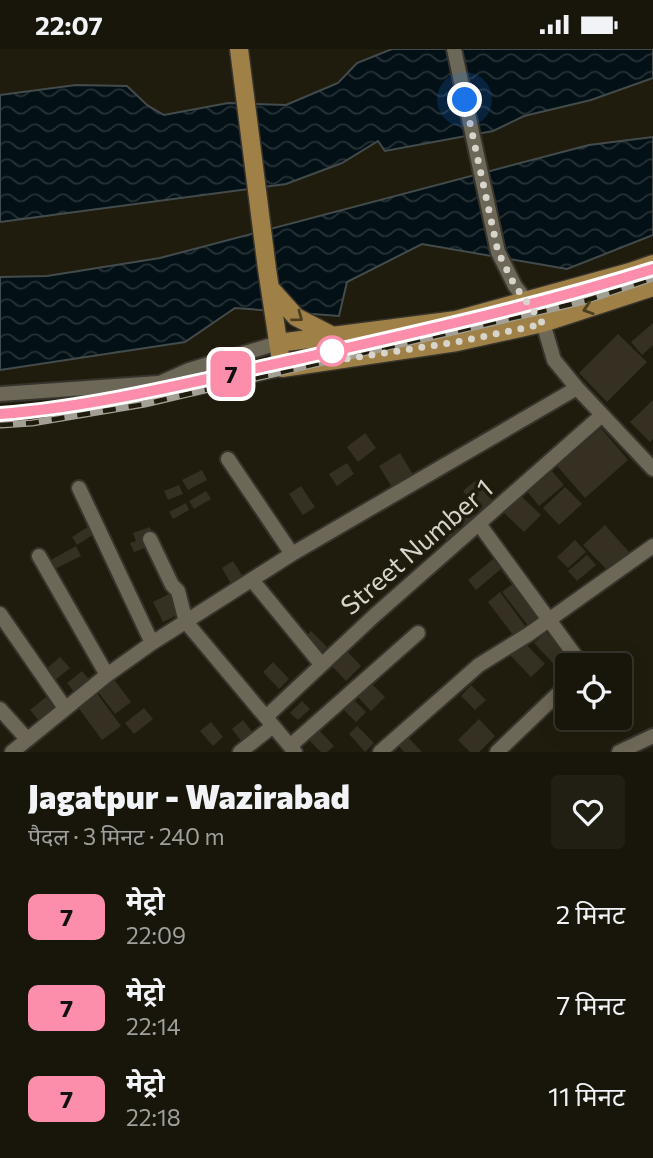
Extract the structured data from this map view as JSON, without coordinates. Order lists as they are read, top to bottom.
{
  "streets": {
    "street": ["Street Number 1"]
  },
  "lines": ["metro line 7"],
  "page": {
    "status": "22:07",
    "on_map": "7",
    "heading": ["Jagatpur - Wazirabad", "पैदल · 3 मिनट · 240 m"],
    "list": [
      {
        "mark": "7",
        "name": "मेट्रो",
        "note": "22:09",
        "value": "2 मिनट"
      },
      {
        "mark": "7",
        "name": "मेट्रो",
        "note": "22:14",
        "value": "7 मिनट"
      },
      {
        "mark": "7",
        "name": "मेट्रो",
        "note": "22:18",
        "value": "11 मिनट"
      }
    ]
  }
}
